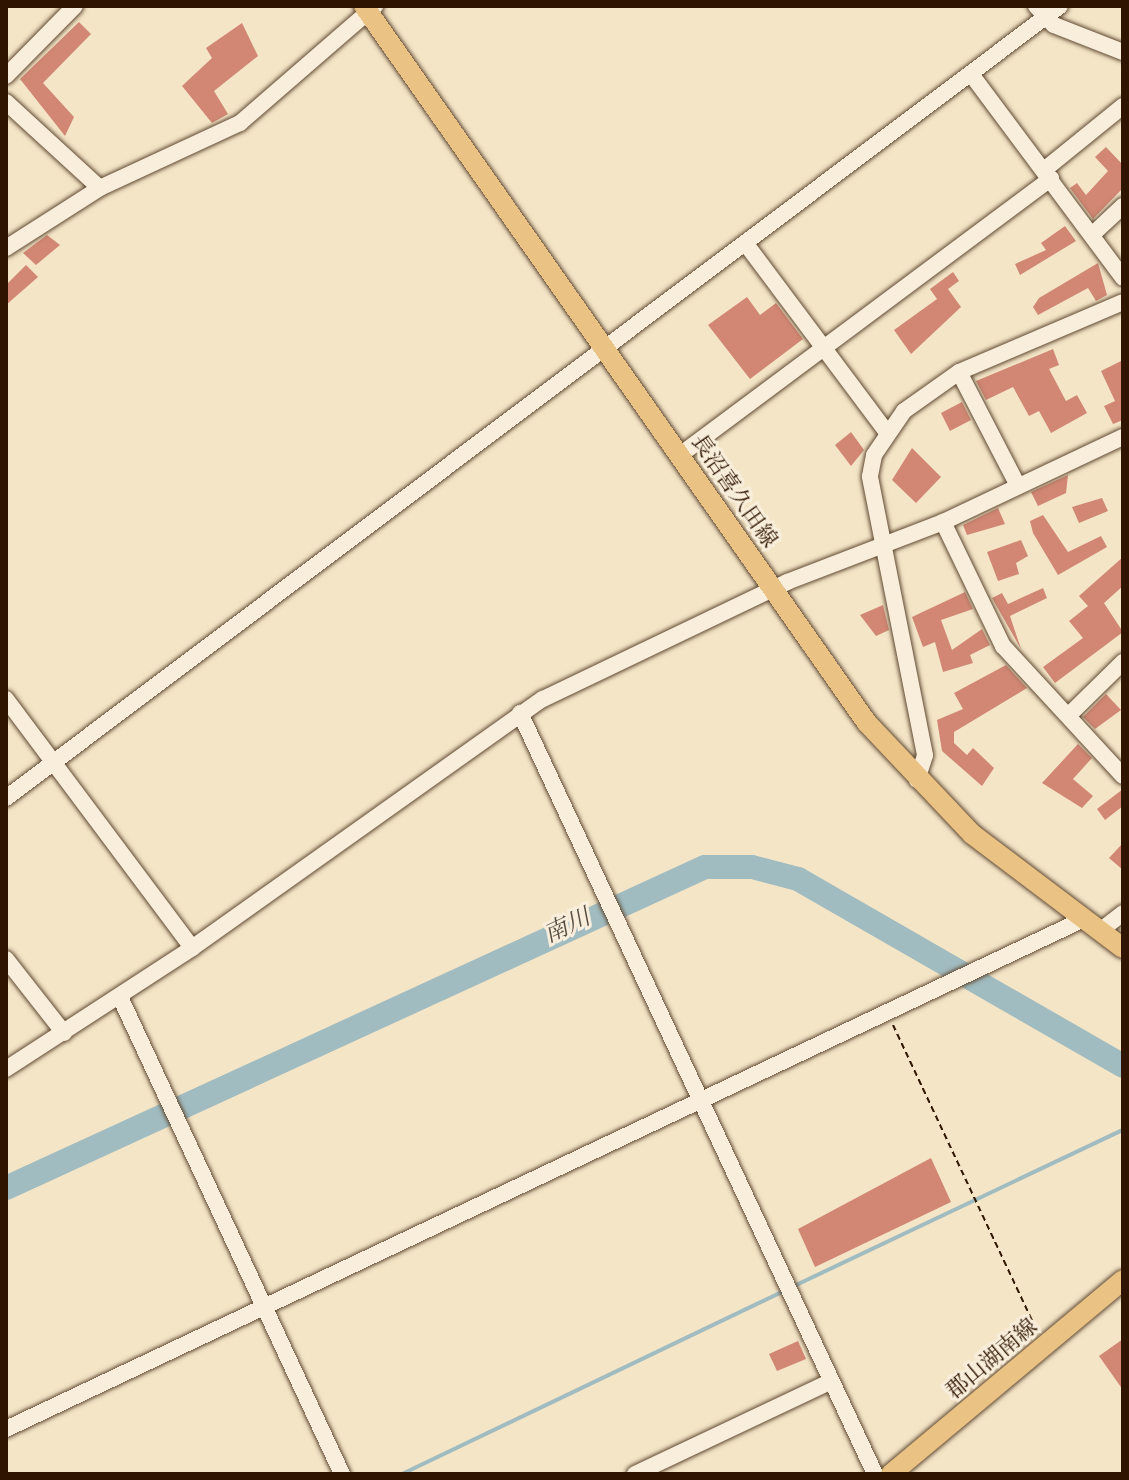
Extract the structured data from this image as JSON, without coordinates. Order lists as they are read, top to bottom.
{
  "streets": {
    "main road": ["長沼喜久田線", "郡山湖南線"]
  },
  "water": ["南川"]
}
